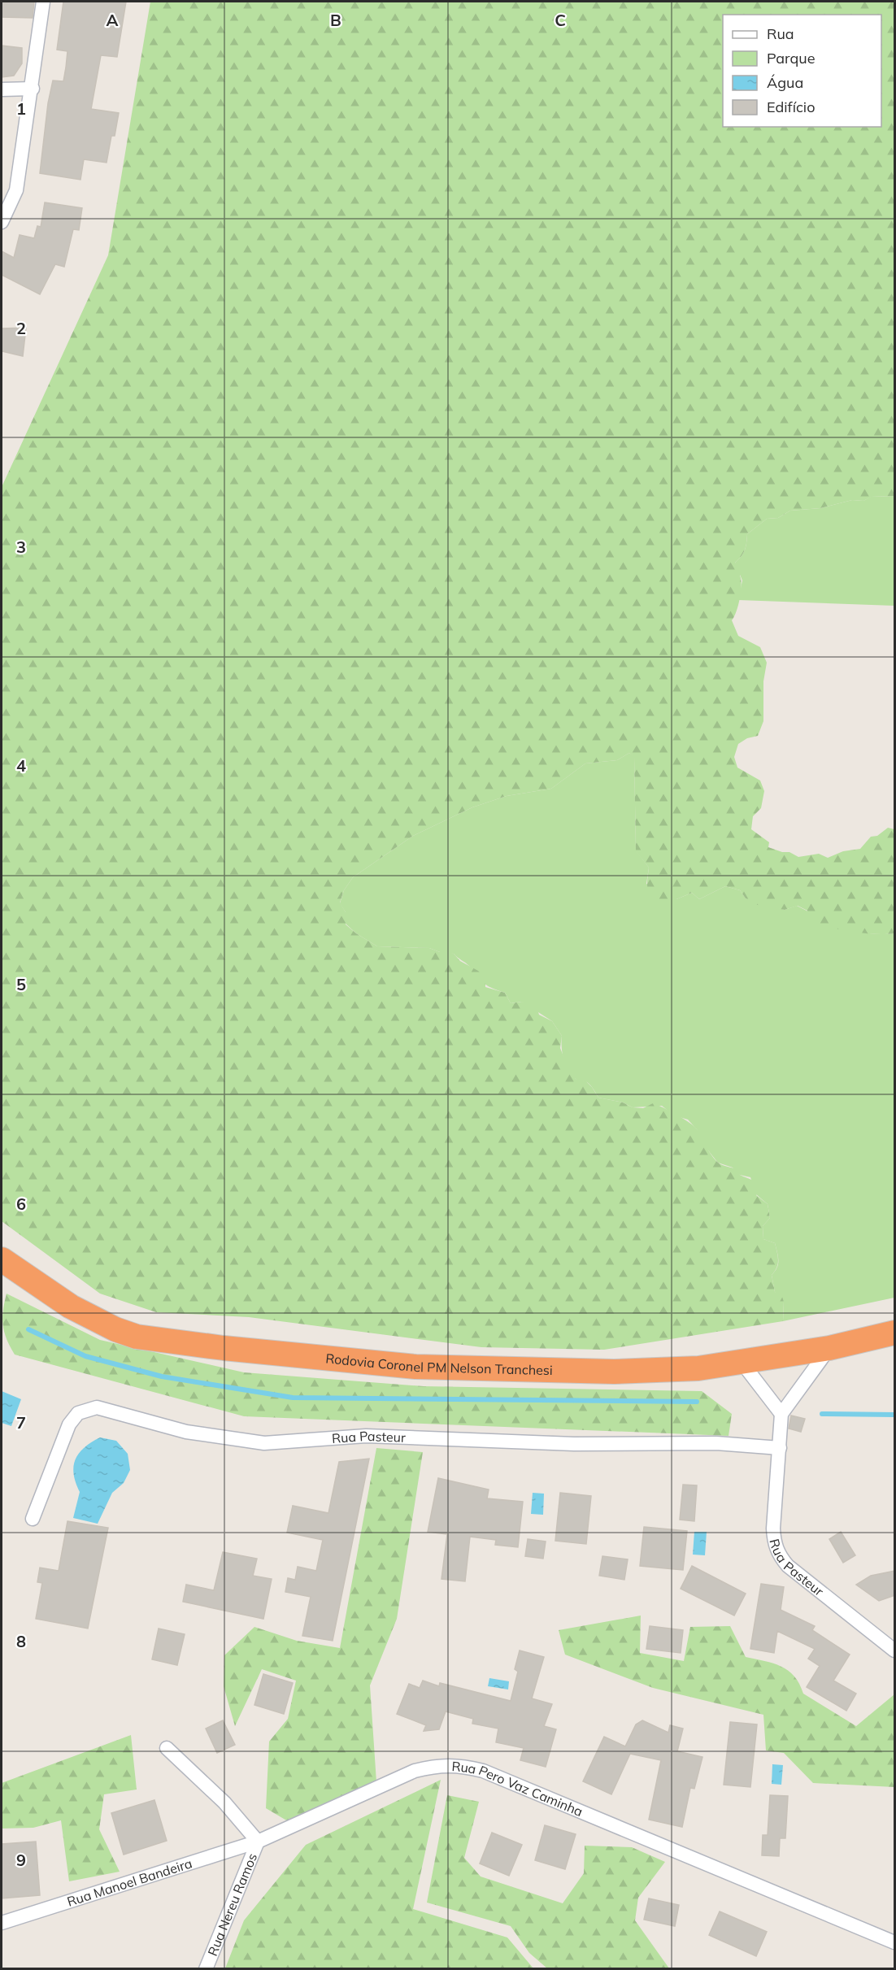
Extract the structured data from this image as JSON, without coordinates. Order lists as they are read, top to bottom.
{
  "streets": {
    "highway": ["Rodovia Coronel PM Nelson Tranchesi"],
    "street": [
      "Rua Pasteur",
      "Rua Pero Vaz Caminha",
      "Rua Manoel Bandeira",
      "Rua Nereu Ramos"
    ]
  },
  "crossings": [
    ["Rua Pero Vaz Caminha", "Rua Manoel Bandeira"],
    ["Rua Pero Vaz Caminha", "Rua Nereu Ramos"],
    ["Rua Manoel Bandeira", "Rua Nereu Ramos"]
  ],
  "legend": [
    "Rua",
    "Parque",
    "Água",
    "Edifício"
  ],
  "grid": {
    "columns": ["A", "B", "C"],
    "rows": [
      "1",
      "2",
      "3",
      "4",
      "5",
      "6",
      "7",
      "8",
      "9"
    ]
  }
}
